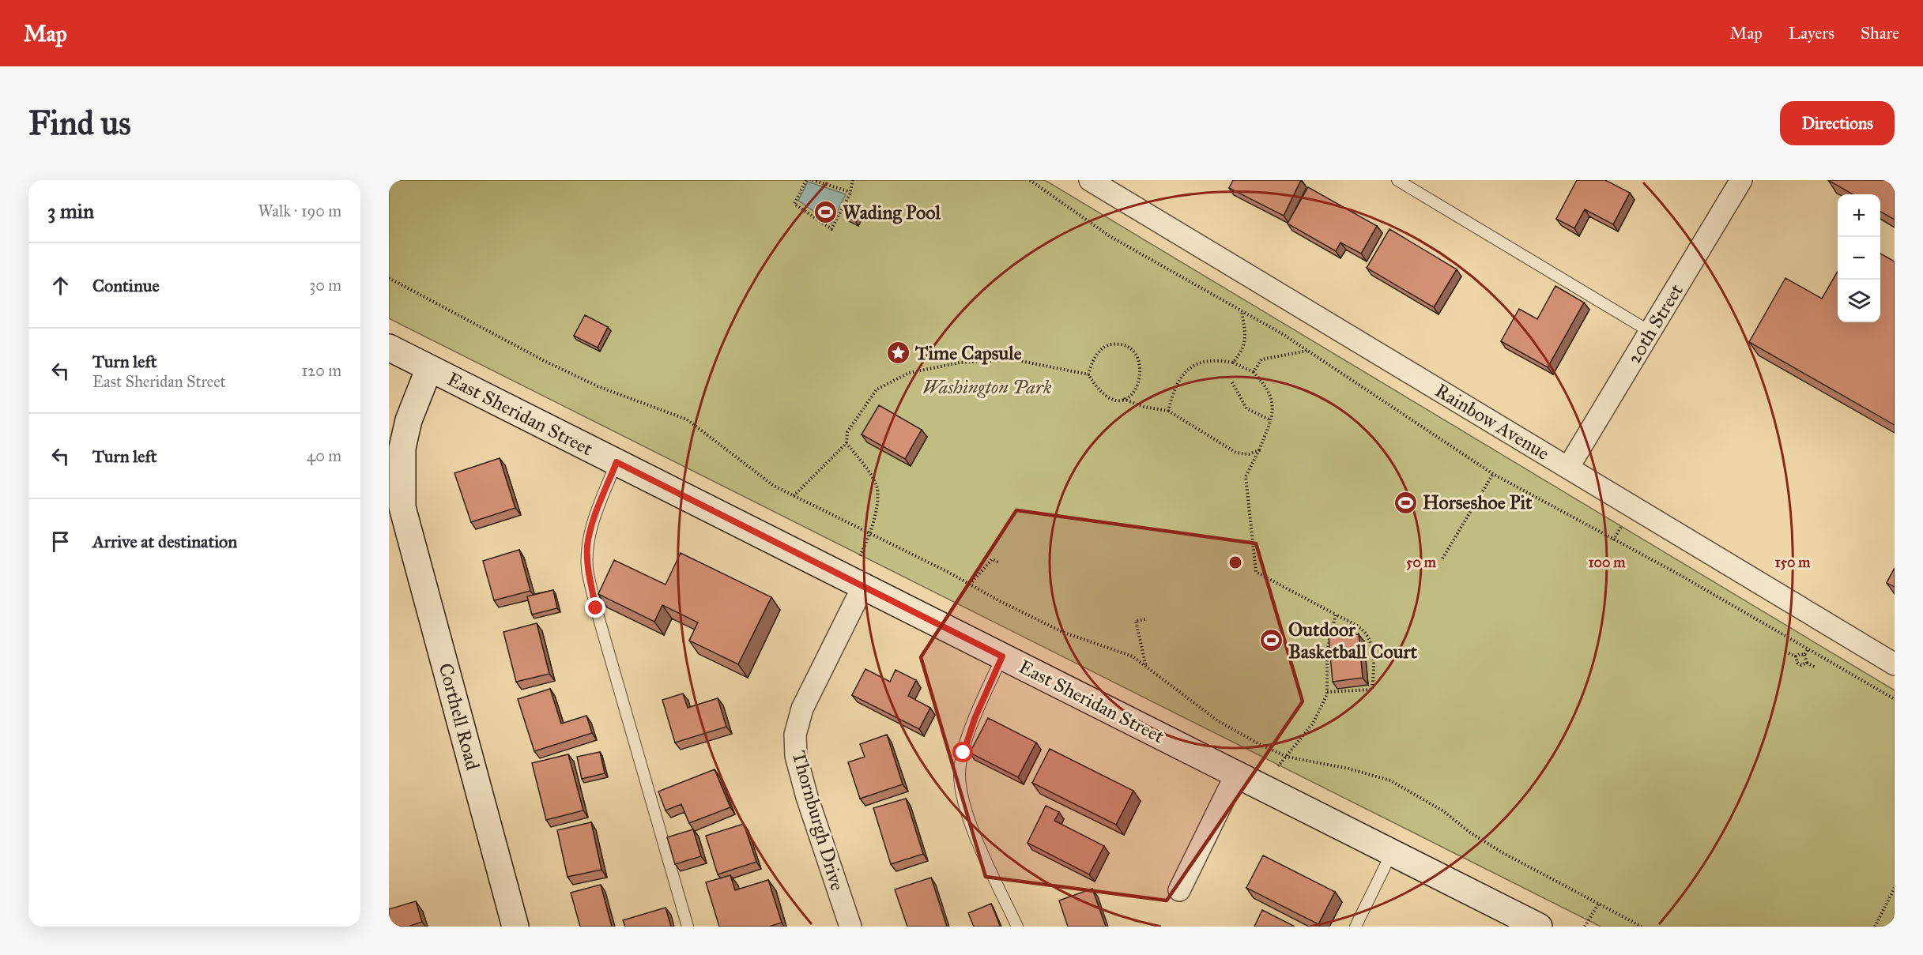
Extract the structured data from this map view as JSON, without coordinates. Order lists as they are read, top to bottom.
{
  "streets": {
    "street": [
      "20th Street",
      "East Sheridan Street",
      "Rainbow Avenue",
      "Corthell Road",
      "Thornburgh Drive"
    ]
  },
  "crossings": [
    ["20th Street", "Rainbow Avenue"],
    ["East Sheridan Street", "Corthell Road"],
    ["East Sheridan Street", "Thornburgh Drive"]
  ],
  "parks": ["Washington Park"],
  "places": {
    "sports": ["Wading Pool", "Horseshoe Pit", "Outdoor Basketball Court"],
    "place": ["Time Capsule"]
  },
  "page": {
    "header": "Map",
    "nav": ["Map", "Layers", "Share"],
    "buttons": "Directions",
    "title": "Find us",
    "heading": ["3 min", "Walk · 190 m"],
    "map_buttons": ["+", "−"],
    "list": [
      ["Continue", "30 m"],
      ["Turn left", "East Sheridan Street", "120 m"],
      ["Turn left", "40 m"],
      "Arrive at destination"
    ]
  },
  "rings": ["50 m", "100 m", "150 m"]
}
